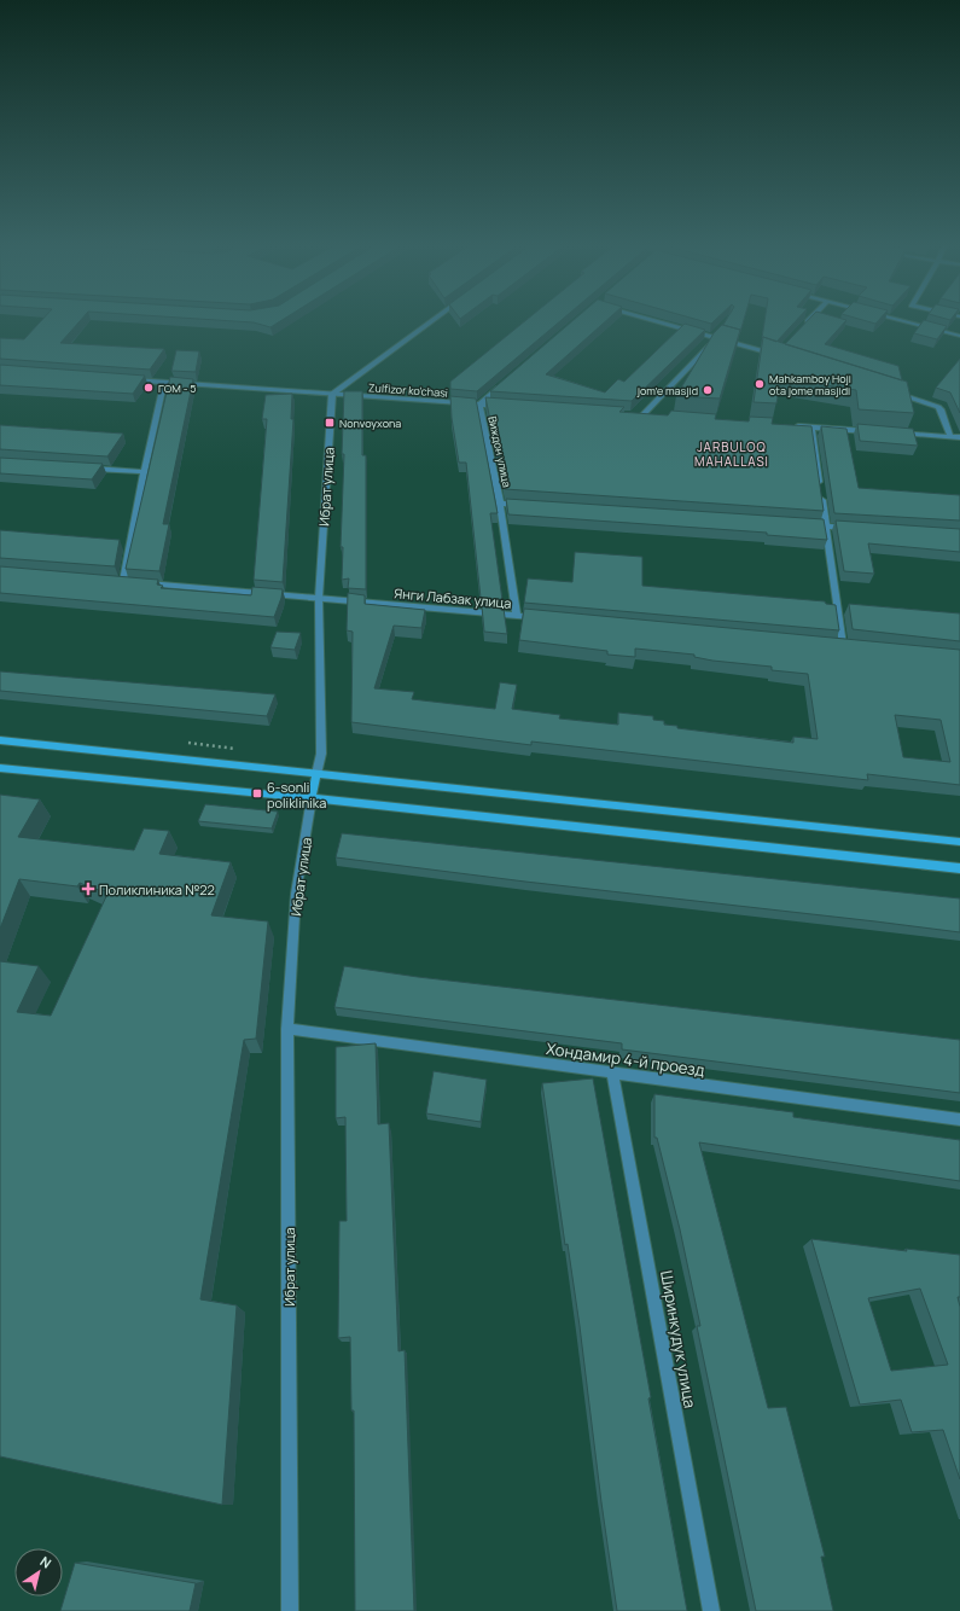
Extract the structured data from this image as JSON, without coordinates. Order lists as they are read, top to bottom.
{
  "streets": {
    "main road": ["Ибрат улица"],
    "street": [
      "Zulfizor ko'chasi",
      "Виждон улица",
      "Янги Лабзак улица",
      "Хондамир 4-й проезд",
      "Ширинкудук улица"
    ]
  },
  "crossings": [
    ["Zulfizor ko'chasi", "Виждон улица"],
    ["Zulfizor ko'chasi", "Ибрат улица"],
    ["Виждон улица", "Янги Лабзак улица"],
    ["Ибрат улица", "Янги Лабзак улица"],
    ["Ибрат улица", "Хондамир 4-й проезд"],
    ["Хондамир 4-й проезд", "Ширинкудук улица"]
  ],
  "districts": ["JARBULOQ MAHALLASI"],
  "places": {
    "other": ["Mahkamboy Hoji ota jome masjidi", "ГОМ - 5", "jom'e masjid"],
    "transit": ["Nonvoyxona", "6-sonli poliklinika"],
    "health": ["Поликлиника №22"]
  },
  "north": "top right"
}
